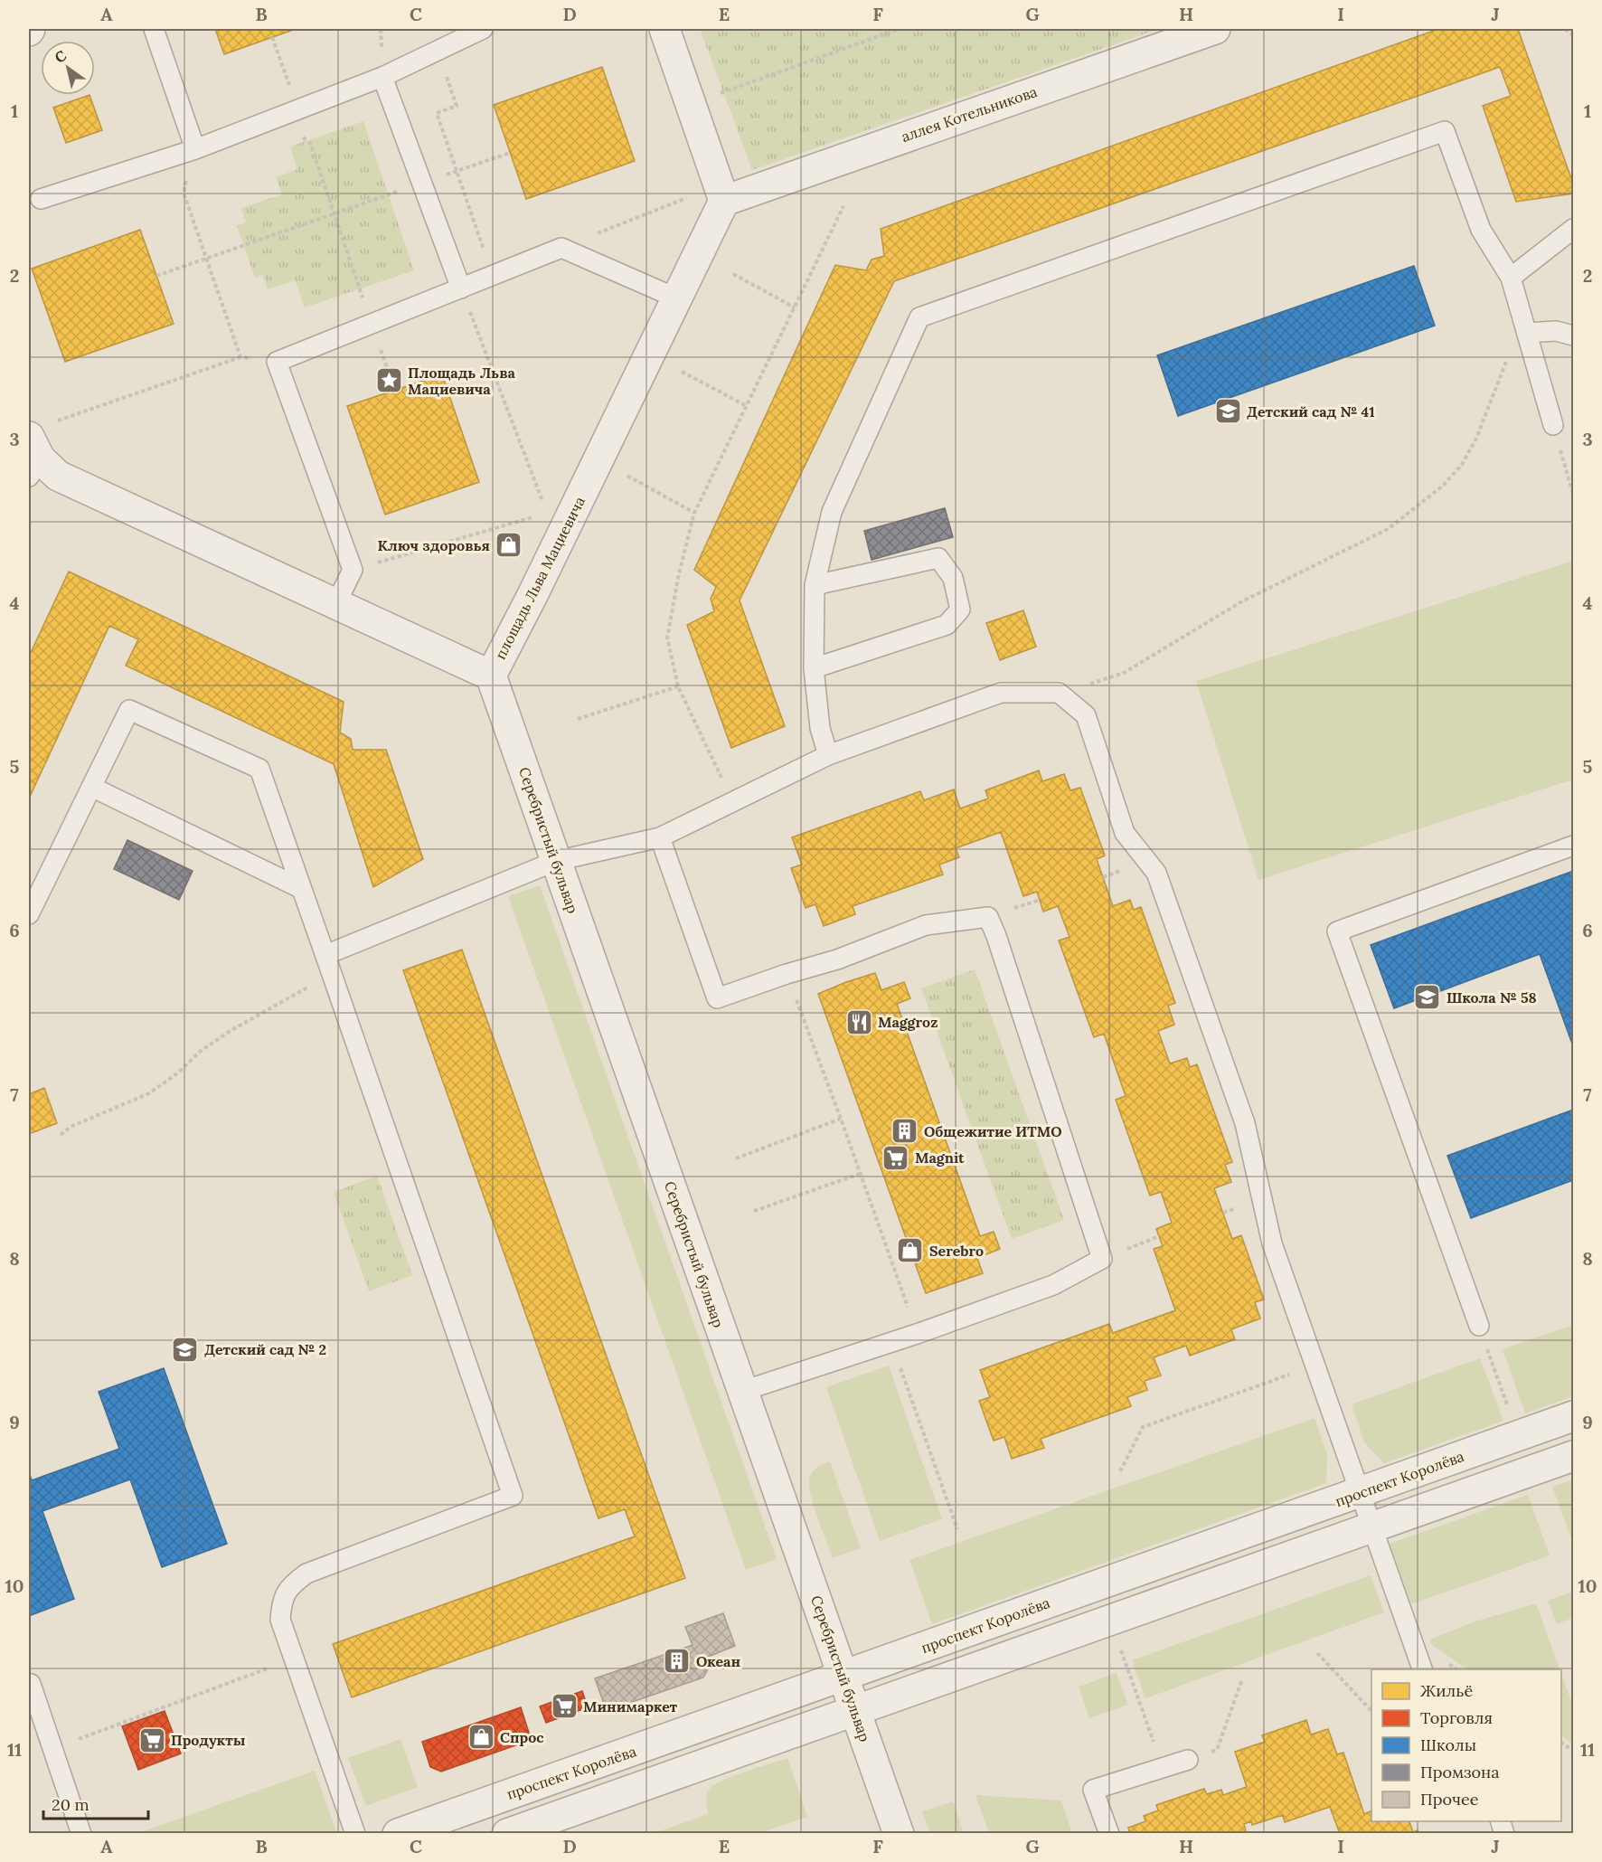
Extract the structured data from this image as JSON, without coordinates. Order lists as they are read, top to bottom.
{
  "streets": {
    "street": [
      "аллея Котельникова",
      "площадь Льва Мациевича",
      "Серебристый бульвар",
      "проспект Королёва"
    ]
  },
  "crossings": [
    ["аллея Котельникова", "площадь Льва Мациевича"],
    ["площадь Льва Мациевича", "Серебристый бульвар"],
    ["Серебристый бульвар", "проспект Королёва"]
  ],
  "places": {
    "place": ["Площадь Льва Мациевича"],
    "school or university": ["Детский сад № 41", "Школа № 58", "Детский сад № 2"],
    "shop": ["Ключ здоровья", "Serebro", "Спрос"],
    "restaurant": ["Maggroz"],
    "building": ["Общежитие ИТМО", "Океан"],
    "supermarket": ["Magnit", "Минимаркет", "Продукты"]
  },
  "legend": [
    "Жильё",
    "Торговля",
    "Школы",
    "Промзона",
    "Прочее"
  ],
  "scale_bar": "20 m",
  "north": "top left",
  "grid": {
    "columns": [
      "A",
      "B",
      "C",
      "D",
      "E",
      "F",
      "G",
      "H",
      "I",
      "J"
    ],
    "rows": [
      "1",
      "2",
      "3",
      "4",
      "5",
      "6",
      "7",
      "8",
      "9",
      "10",
      "11"
    ]
  }
}
